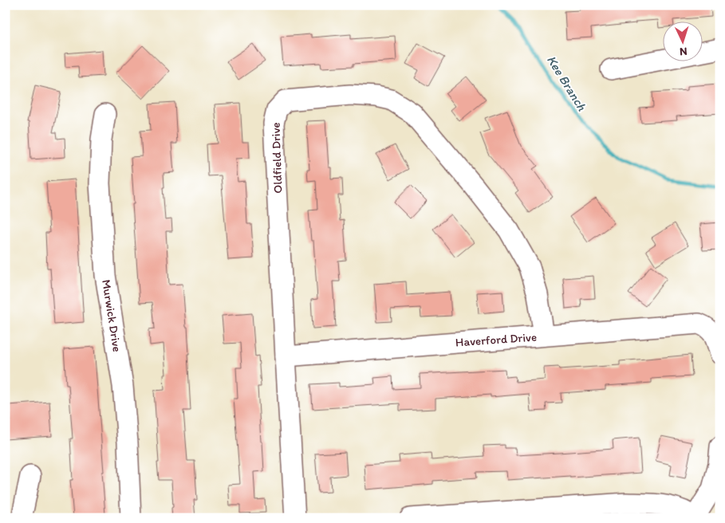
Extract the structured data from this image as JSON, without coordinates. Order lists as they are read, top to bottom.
{
  "streets": {
    "street": ["Oldfield Drive", "Murwick Drive", "Haverford Drive"]
  },
  "crossings": [
    ["Oldfield Drive", "Haverford Drive"]
  ],
  "water": ["Kee Branch"],
  "north": "bottom"
}
